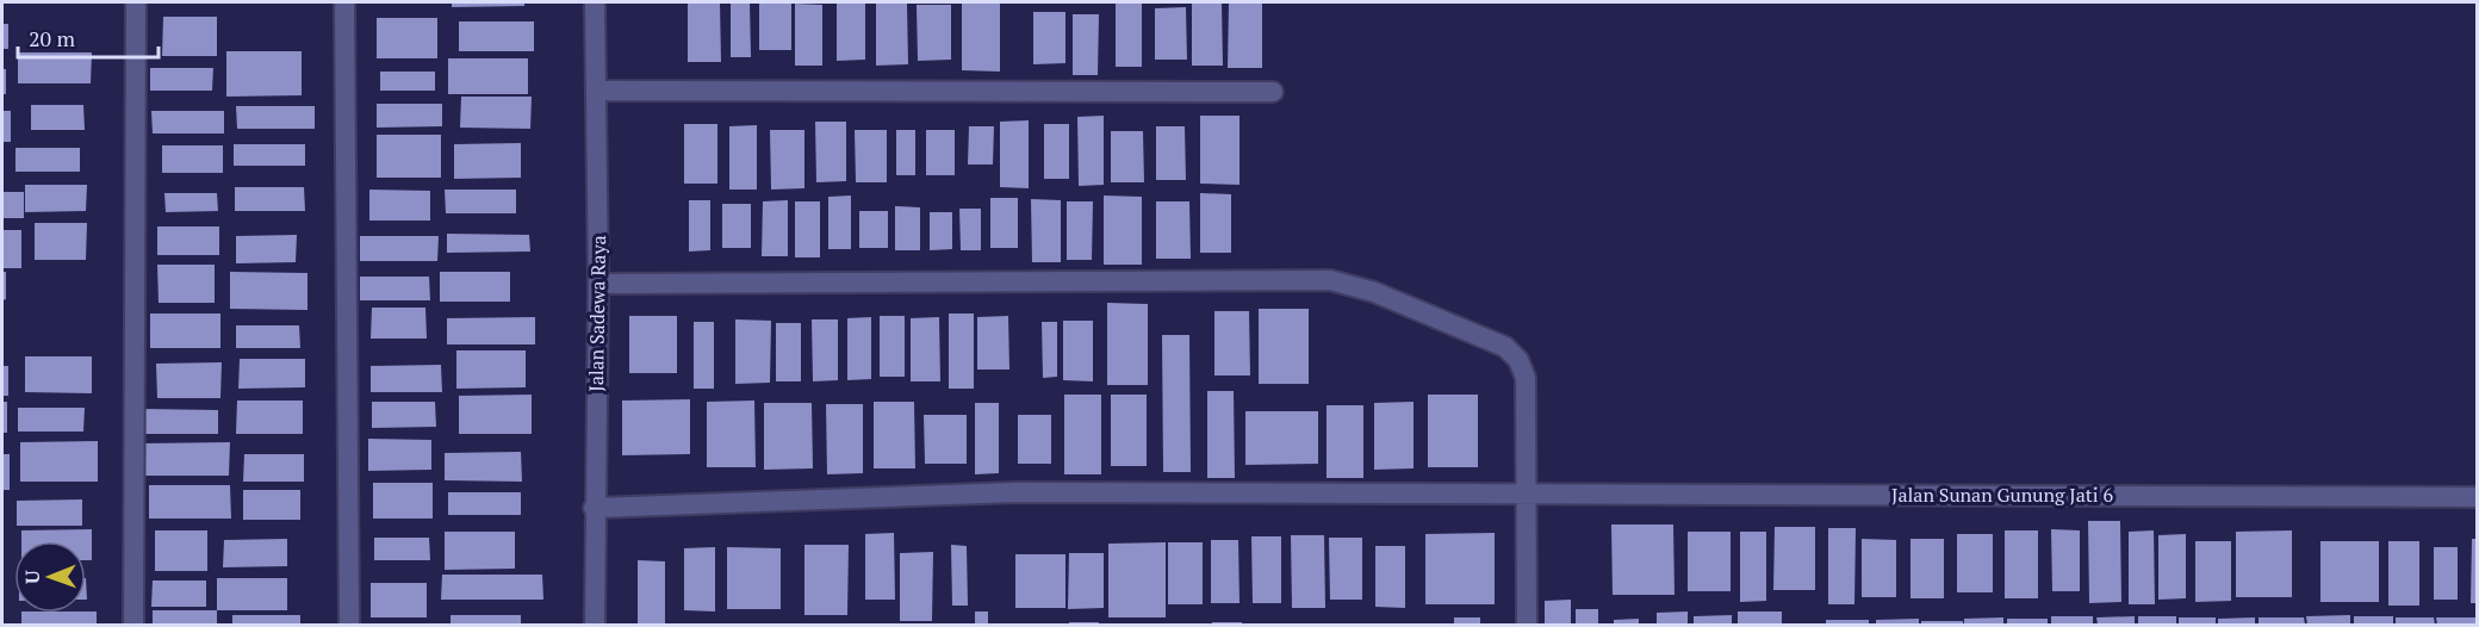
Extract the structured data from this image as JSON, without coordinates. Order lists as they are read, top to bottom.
{
  "streets": {
    "street": ["Jalan Sadewa Raya", "Jalan Sunan Gunung Jati 6"]
  },
  "crossings": [
    ["Jalan Sadewa Raya", "Jalan Sunan Gunung Jati 6"]
  ],
  "scale_bar": "20 m",
  "north": "left"
}
